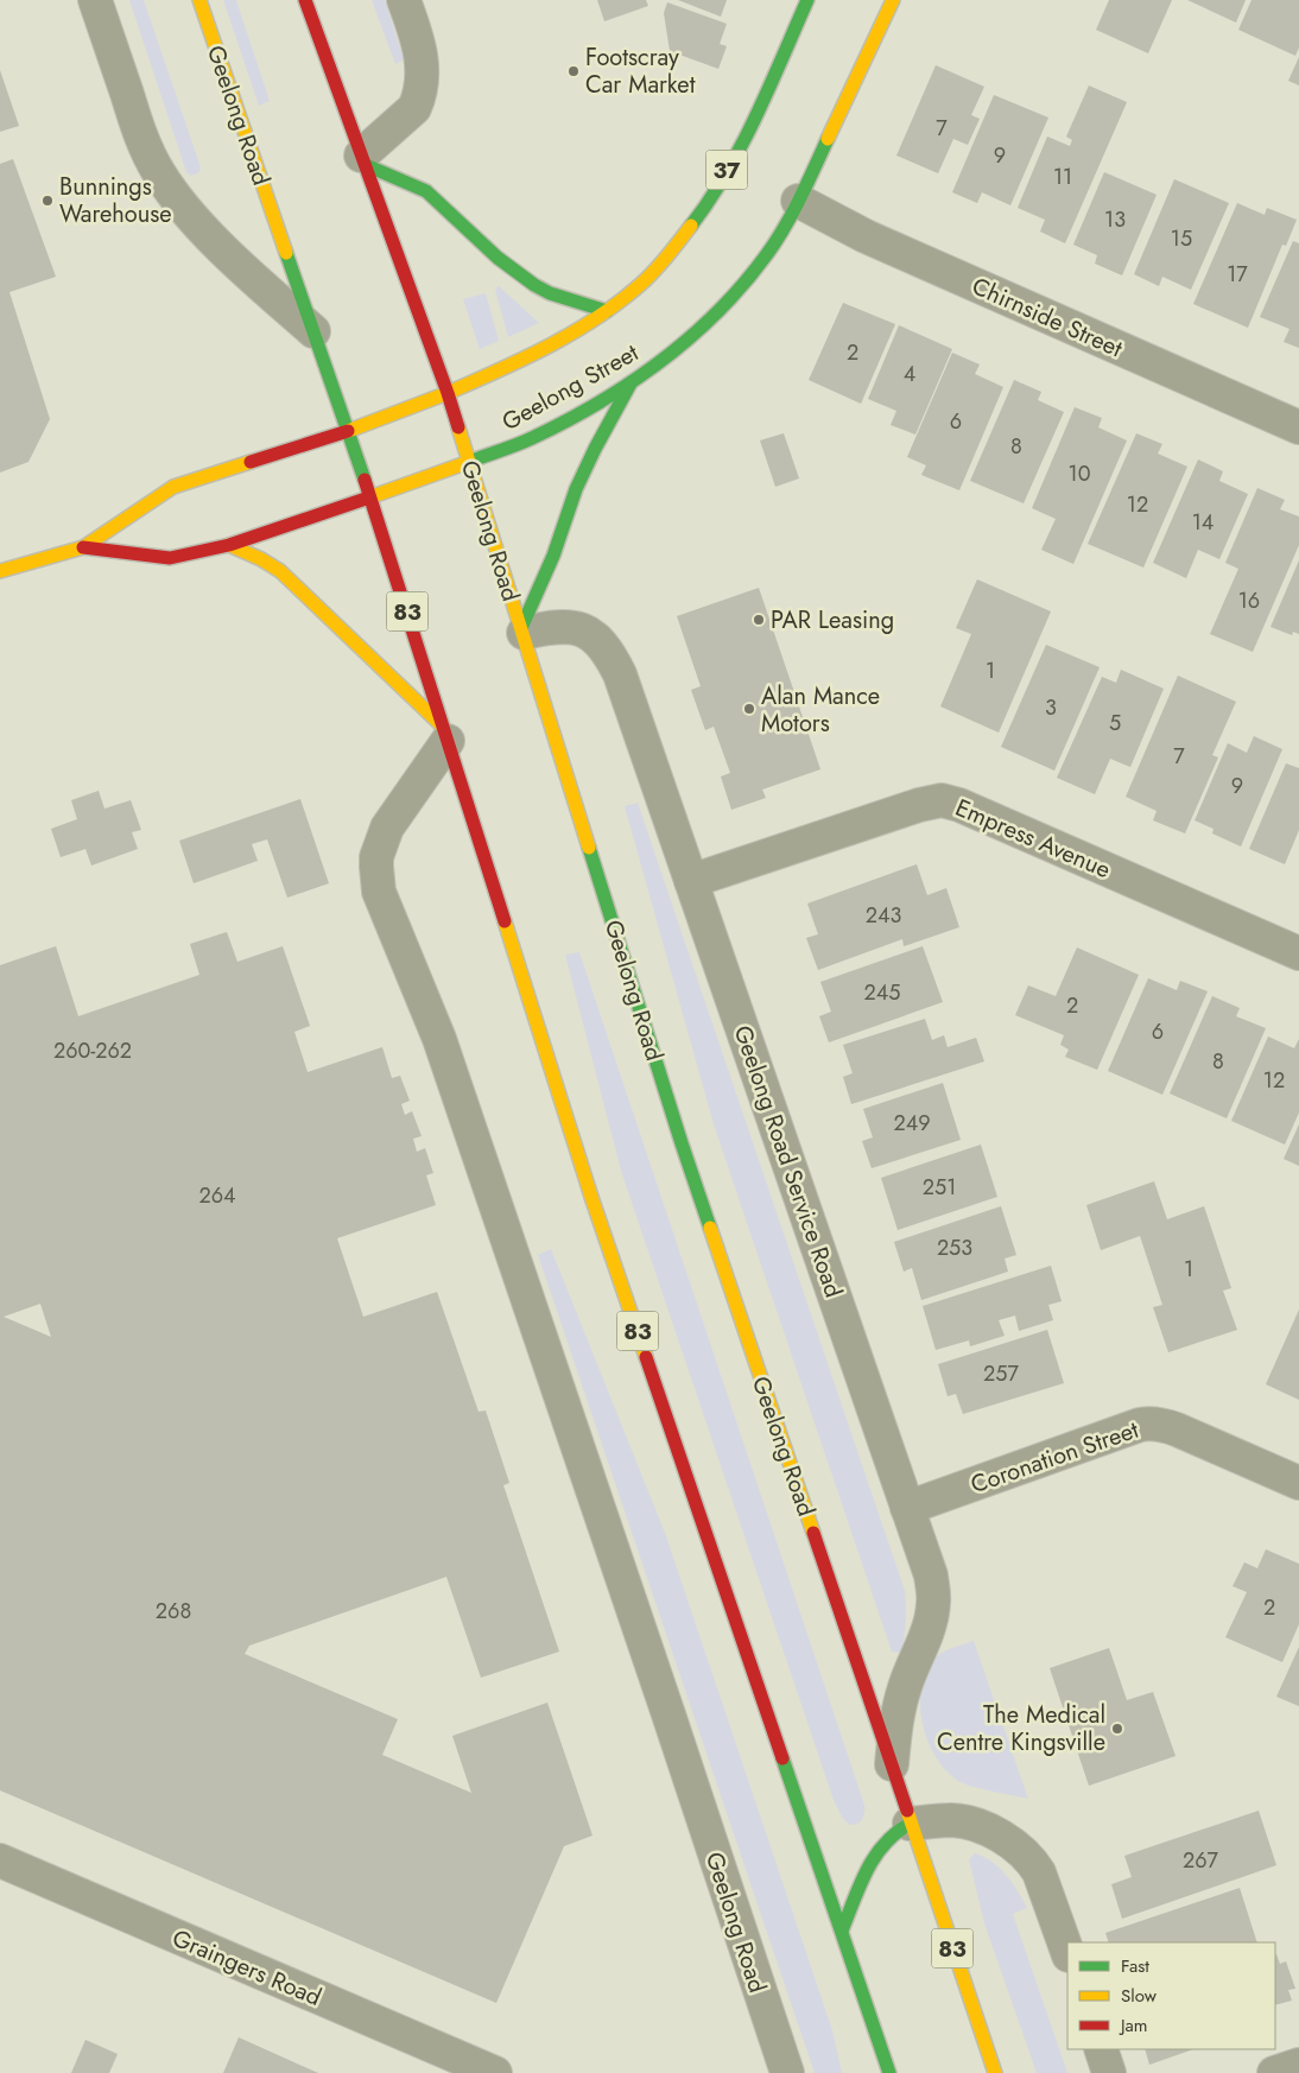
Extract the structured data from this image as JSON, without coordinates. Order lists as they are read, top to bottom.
{
  "streets": {
    "main road": [
      "Geelong Road",
      "37",
      "Geelong Street",
      "83"
    ],
    "street": [
      "Chirnside Street",
      "Empress Avenue",
      "Geelong Road Service Road",
      "Coronation Street",
      "Graingers Road"
    ]
  },
  "crossings": [
    ["Geelong Road", "Geelong Street"],
    ["Geelong Road", "Geelong Road Service Road"],
    ["Chirnside Street", "Geelong Street"],
    ["Empress Avenue", "Geelong Road Service Road"],
    ["Geelong Road Service Road", "Coronation Street"]
  ],
  "places": [
    "Footscray Car Market",
    "Bunnings Warehouse",
    "PAR Leasing",
    "Alan Mance Motors",
    "The Medical Centre Kingsville"
  ],
  "house_numbers": [
    "7",
    "9",
    "11",
    "13",
    "15",
    "17",
    "2",
    "4",
    "6",
    "8",
    "10",
    "12",
    "14",
    "16",
    "1",
    "3",
    "5",
    "7",
    "9",
    "243",
    "245",
    "2",
    "6",
    "260-262",
    "8",
    "12",
    "249",
    "251",
    "264",
    "253",
    "1",
    "257",
    "2",
    "268",
    "267"
  ],
  "legend": ["Fast", "Slow", "Jam"]
}
